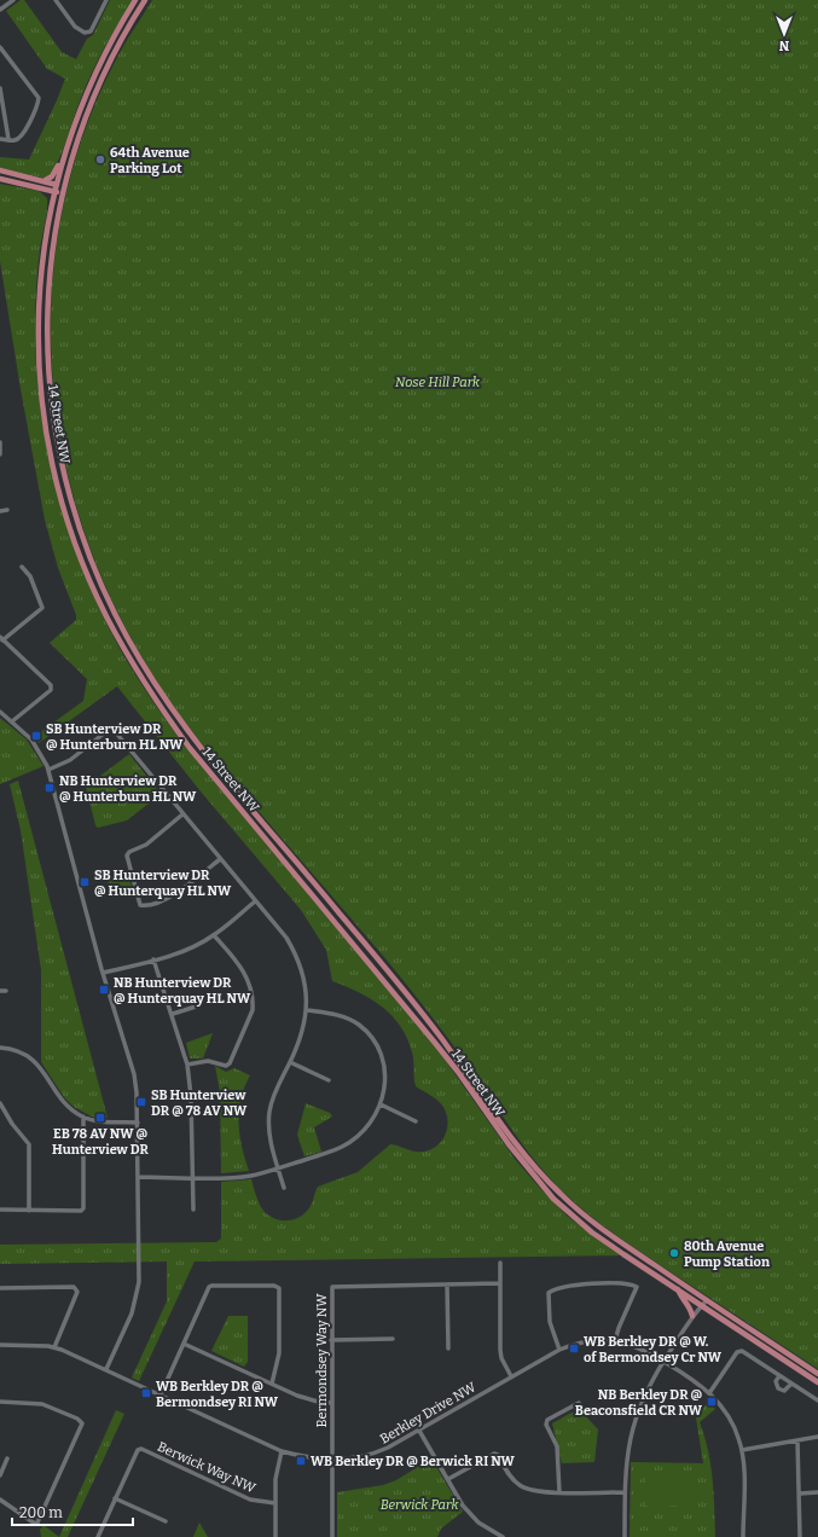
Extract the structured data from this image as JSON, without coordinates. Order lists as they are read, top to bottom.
{
  "streets": {
    "main road": ["14 Street NW"],
    "street": ["Bermondsey Way NW", "Berkley Drive NW", "Berwick Way NW"]
  },
  "crossings": [
    ["Bermondsey Way NW", "Berkley Drive NW"]
  ],
  "parks": ["Nose Hill Park", "Berwick Park"],
  "places": {
    "other": ["64th Avenue Parking Lot", "80th Avenue Pump Station"],
    "transit": [
      "SB Hunterview DR @ Hunterburn HL NW",
      "NB Hunterview DR @ Hunterburn HL NW",
      "SB Hunterview DR @ Hunterquay HL NW",
      "NB Hunterview DR @ Hunterquay HL NW",
      "SB Hunterview DR @ 78 AV NW",
      "EB 78 AV NW @ Hunterview DR",
      "WB Berkley DR @ W. of Bermondsey Cr NW",
      "WB Berkley DR @ Bermondsey RI NW",
      "NB Berkley DR @ Beaconsfield CR NW",
      "WB Berkley DR @ Berwick RI NW"
    ]
  },
  "scale_bar": "200 m",
  "north": "bottom"
}
